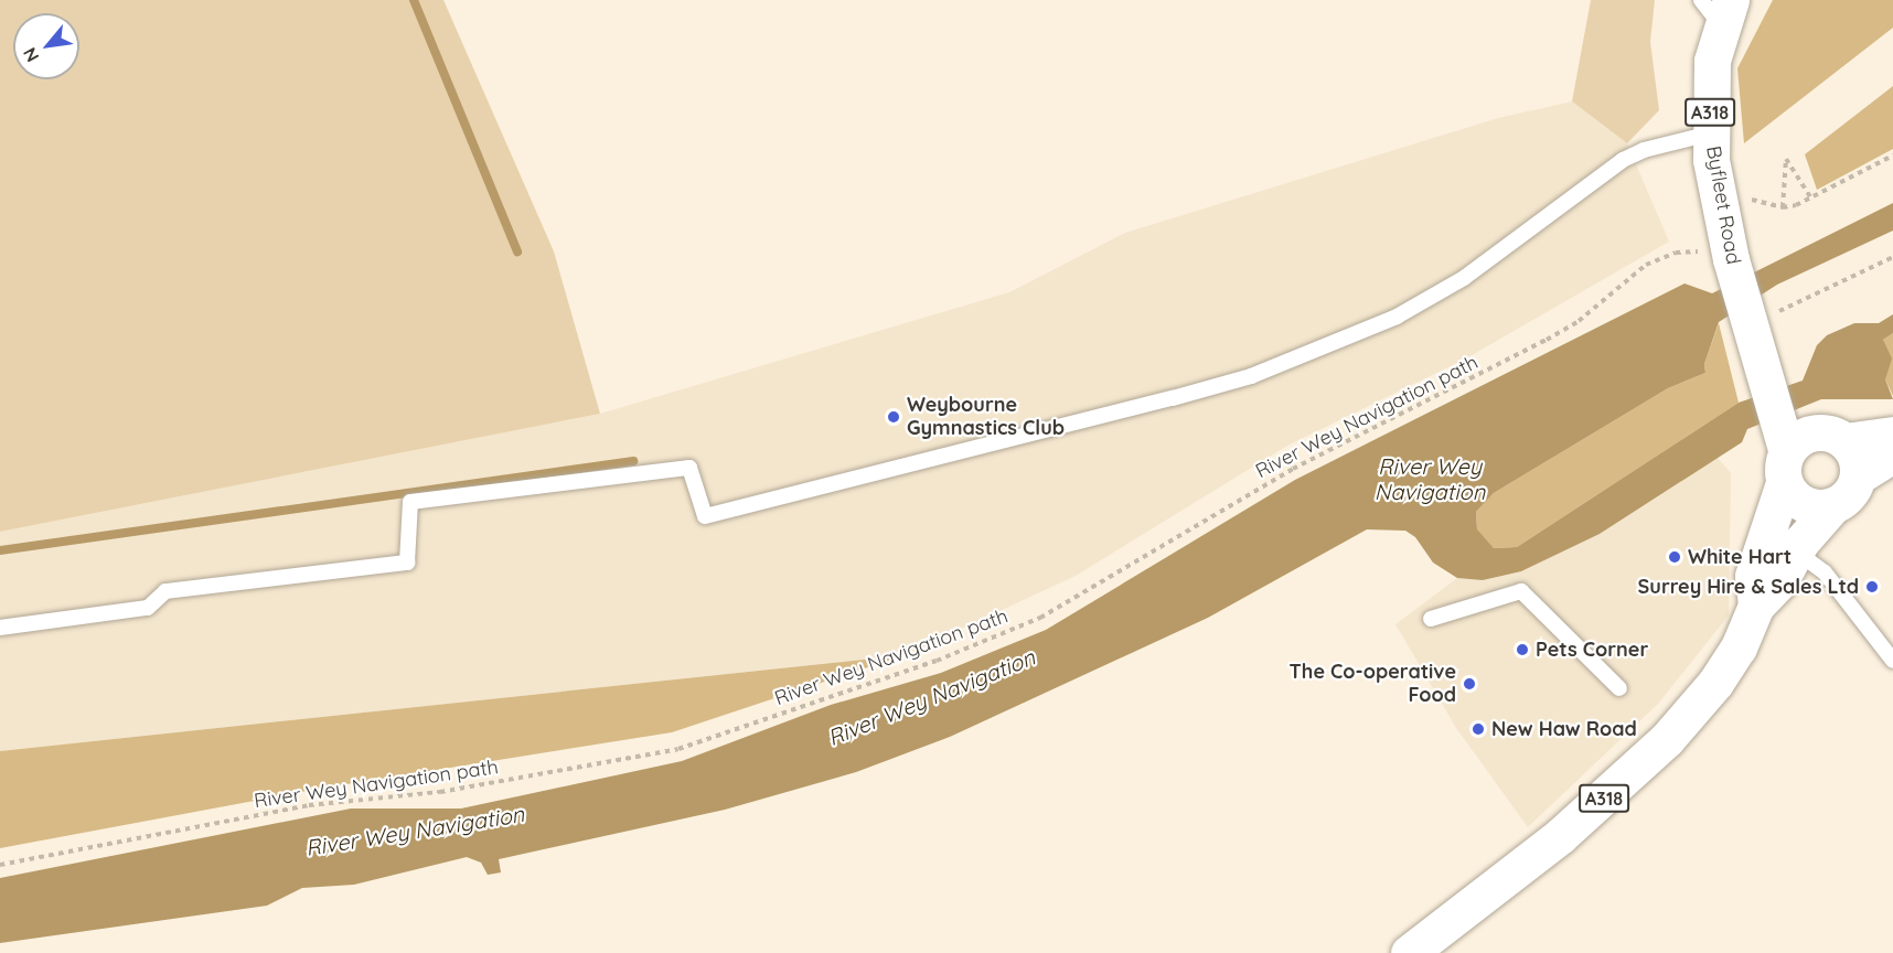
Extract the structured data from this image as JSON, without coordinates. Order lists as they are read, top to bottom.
{
  "streets": {
    "main road": ["A318", "Byfleet Road"],
    "path": ["River Wey Navigation path"]
  },
  "crossings": [
    ["A318", "Byfleet Road"],
    ["Byfleet Road", "River Wey Navigation path"]
  ],
  "water": ["River Wey Navigation"],
  "places": [
    "Weybourne Gymnastics Club",
    "White Hart",
    "Surrey Hire & Sales Ltd",
    "Pets Corner",
    "The Co-operative Food",
    "New Haw Road"
  ],
  "north": "bottom left"
}
